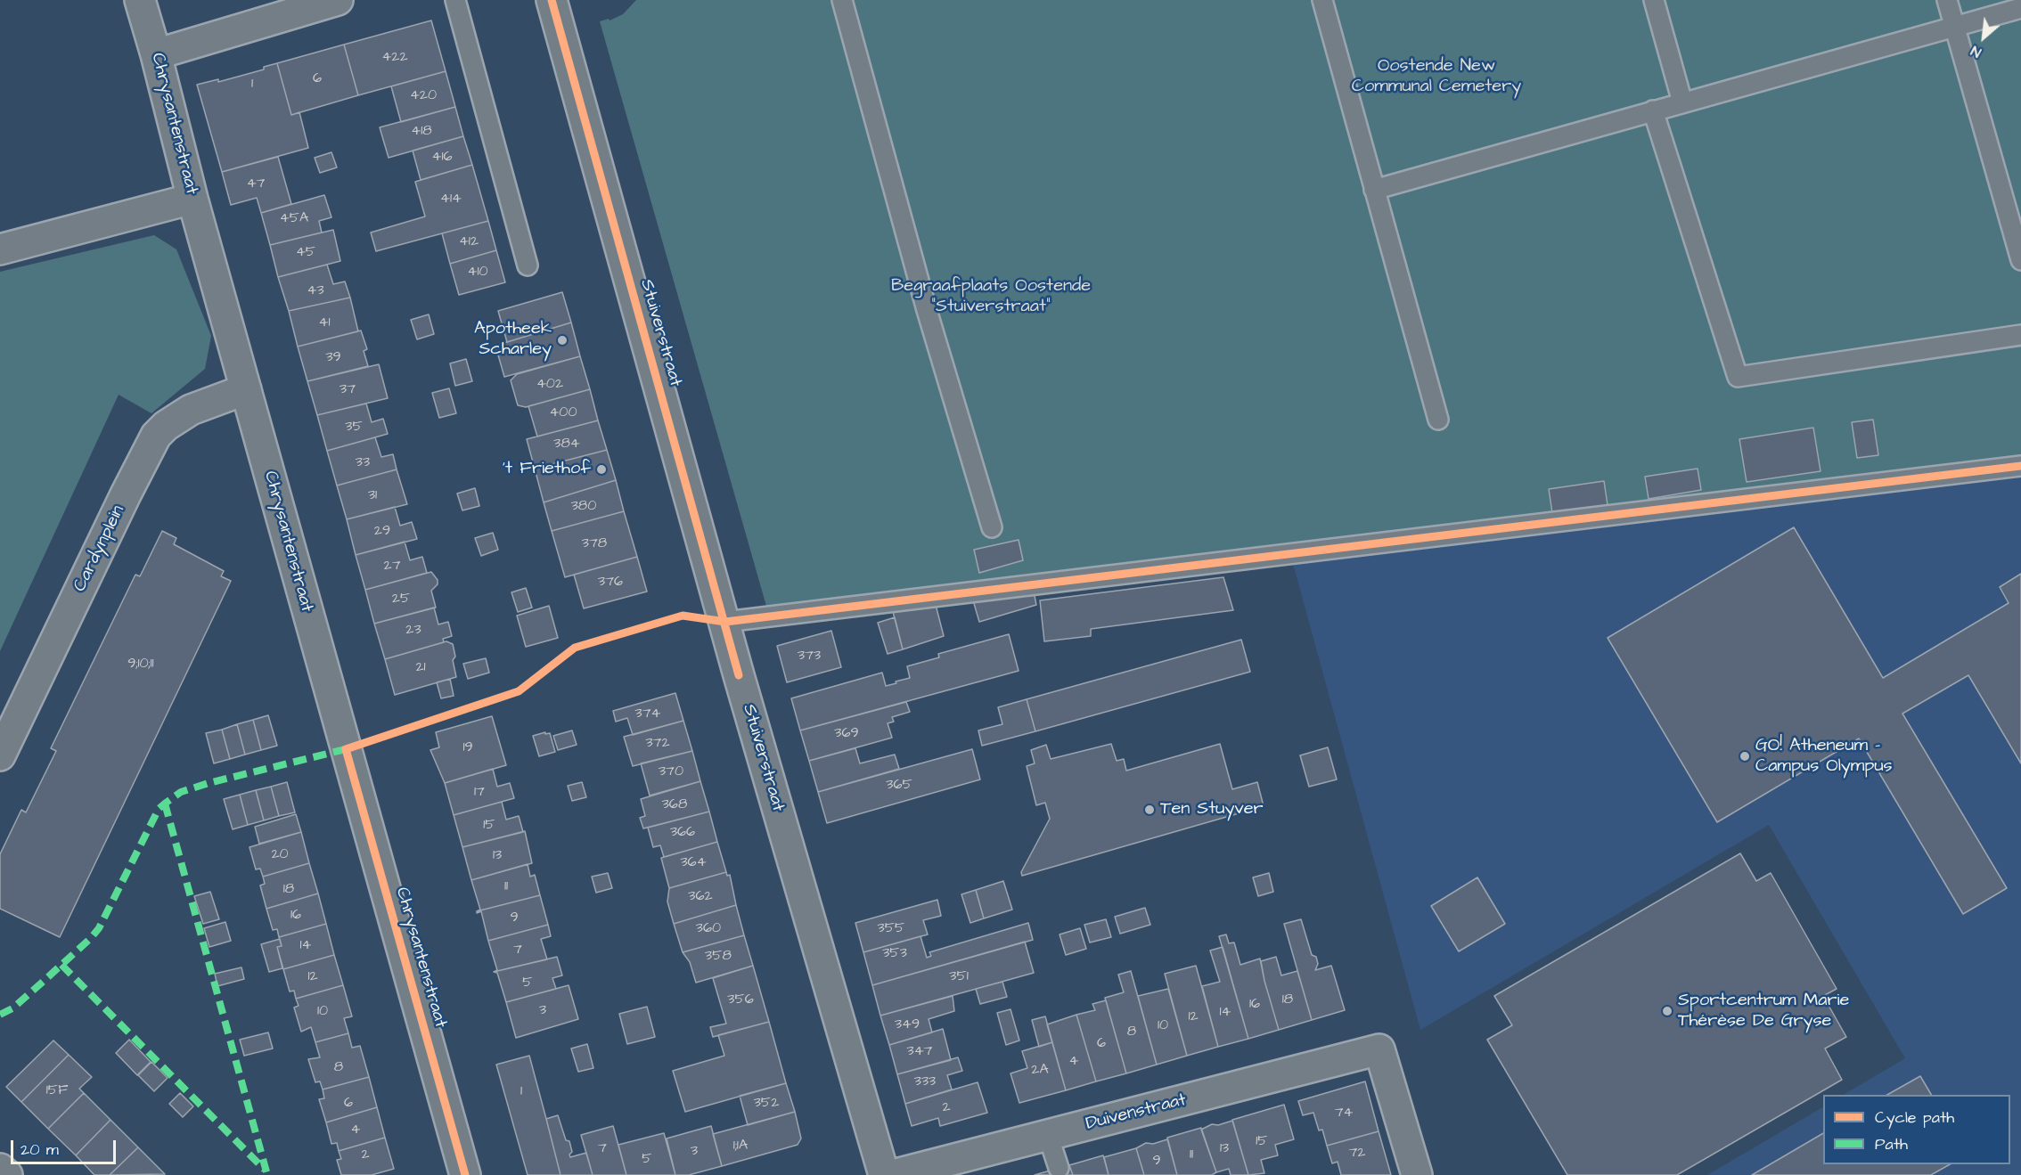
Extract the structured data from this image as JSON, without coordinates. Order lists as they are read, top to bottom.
{
  "streets": {
    "street": [
      "Chrysantenstraat",
      "Stuiverstraat",
      "Cardynplein",
      "Duivenstraat"
    ]
  },
  "crossings": [
    ["Chrysantenstraat", "Cardynplein"]
  ],
  "parks": ["Oostende New Communal Cemetery", "Begraafplaats Oostende “Stuiverstraat”"],
  "places": [
    "Apotheek Scharley",
    "'t Friethof",
    "GO! Atheneum - Campus Olympus",
    "Ten Stuyver",
    "Sportcentrum Marie Thérèse De Gryse"
  ],
  "house_numbers": [
    "422",
    "6",
    "1",
    "420",
    "418",
    "416",
    "47",
    "414",
    "45A",
    "412",
    "45",
    "410",
    "43",
    "41",
    "39",
    "402",
    "37",
    "400",
    "35",
    "384",
    "33",
    "31",
    "380",
    "29",
    "378",
    "27",
    "376",
    "25",
    "23",
    "373",
    "9;10;11",
    "21",
    "374",
    "369",
    "372",
    "19",
    "370",
    "365",
    "17",
    "368",
    "15",
    "366",
    "20",
    "13",
    "364",
    "11",
    "18",
    "362",
    "16",
    "9",
    "360",
    "355",
    "14",
    "7",
    "353",
    "358",
    "12",
    "351",
    "5",
    "356",
    "18",
    "16",
    "3",
    "10",
    "14",
    "12",
    "349",
    "10",
    "8",
    "6",
    "347",
    "4",
    "8",
    "2A",
    "333",
    "15F",
    "1",
    "6",
    "352",
    "2",
    "74",
    "4",
    "15",
    "1;1A",
    "7",
    "13",
    "3",
    "72",
    "2",
    "11",
    "5",
    "9"
  ],
  "legend": ["Cycle path", "Path"],
  "scale_bar": "20 m",
  "north": "bottom left"
}
